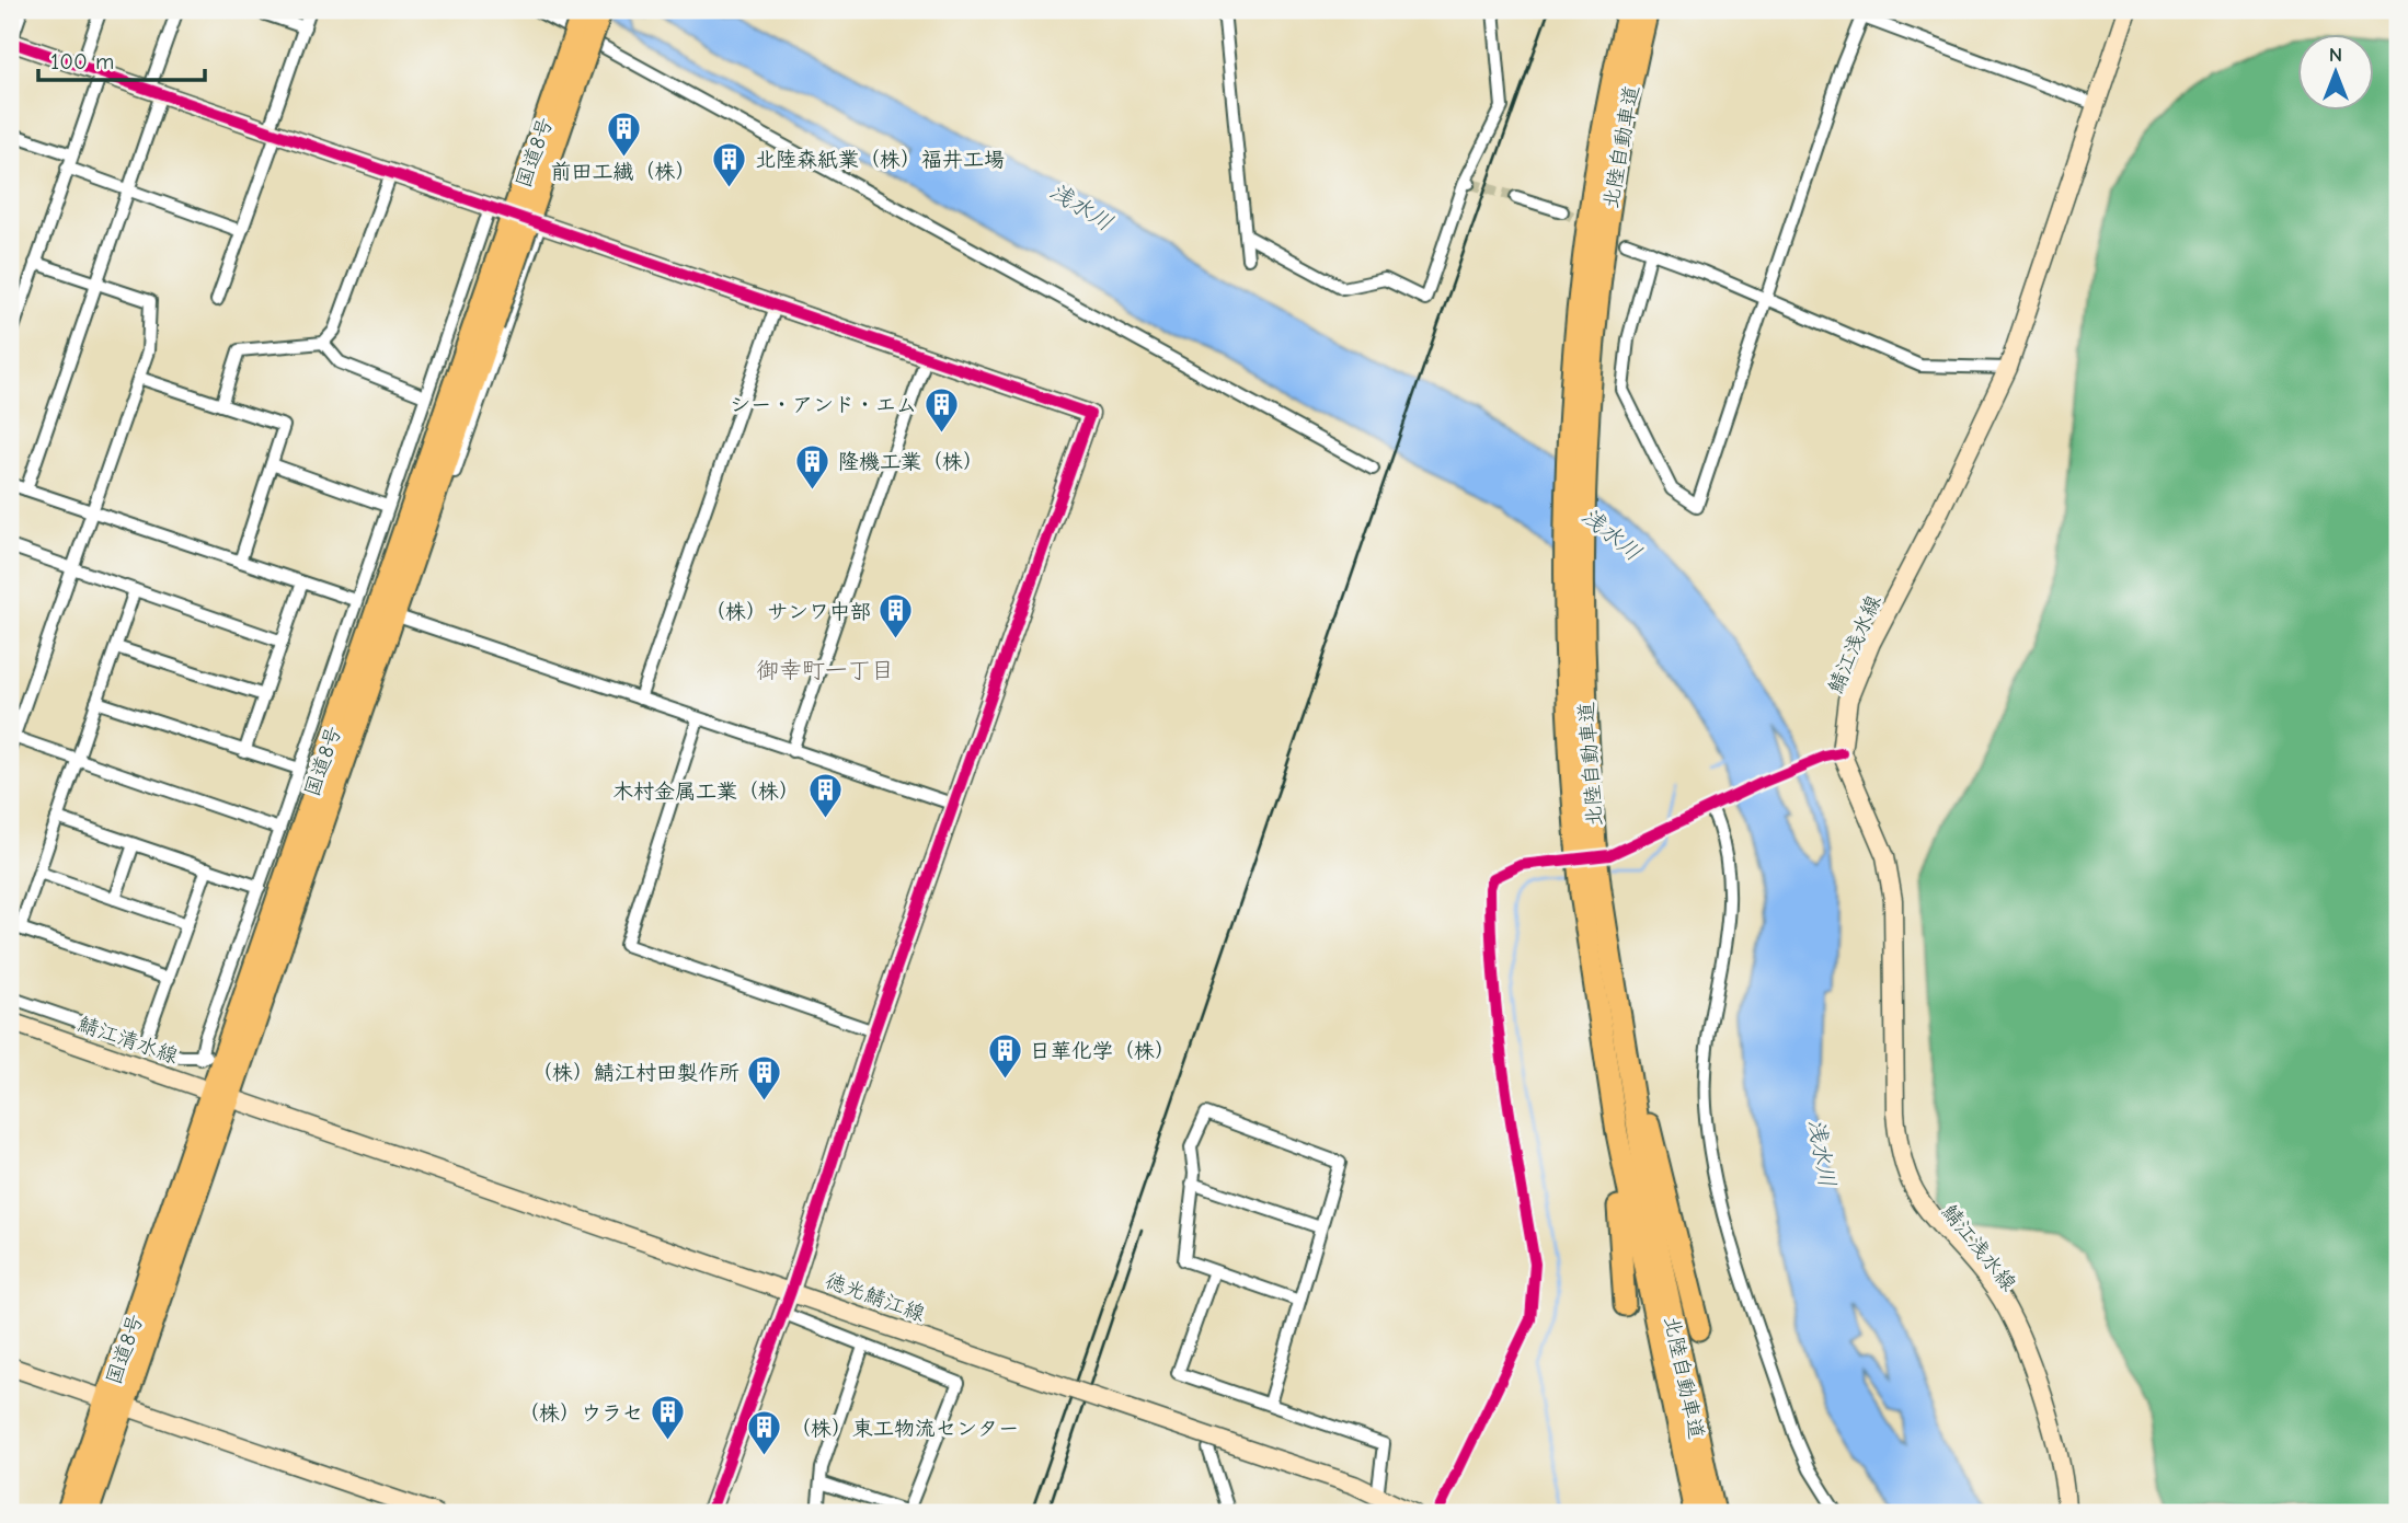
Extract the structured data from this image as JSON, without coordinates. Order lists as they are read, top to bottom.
{
  "streets": {
    "highway": ["北陸自動車道", "国道8号"],
    "main road": ["鯖江浅水線", "鯖江清水線", "徳光鯖江線"]
  },
  "crossings": [
    ["国道8号", "鯖江清水線"],
    ["国道8号", "徳光鯖江線"],
    ["鯖江清水線", "徳光鯖江線"]
  ],
  "districts": ["御幸町一丁目"],
  "water": ["浅水川"],
  "places": {
    "building": [
      "前田工繊（株）",
      "北陸森紙業（株）福井工場",
      "シー・アンド・エム",
      "隆機工業（株）",
      "（株）サンワ中部",
      "木村金属工業（株）",
      "日華化学（株）",
      "（株）鯖江村田製作所",
      "（株）ウラセ",
      "（株）東工物流センター"
    ]
  },
  "scale_bar": "100 m",
  "north": "top"
}
